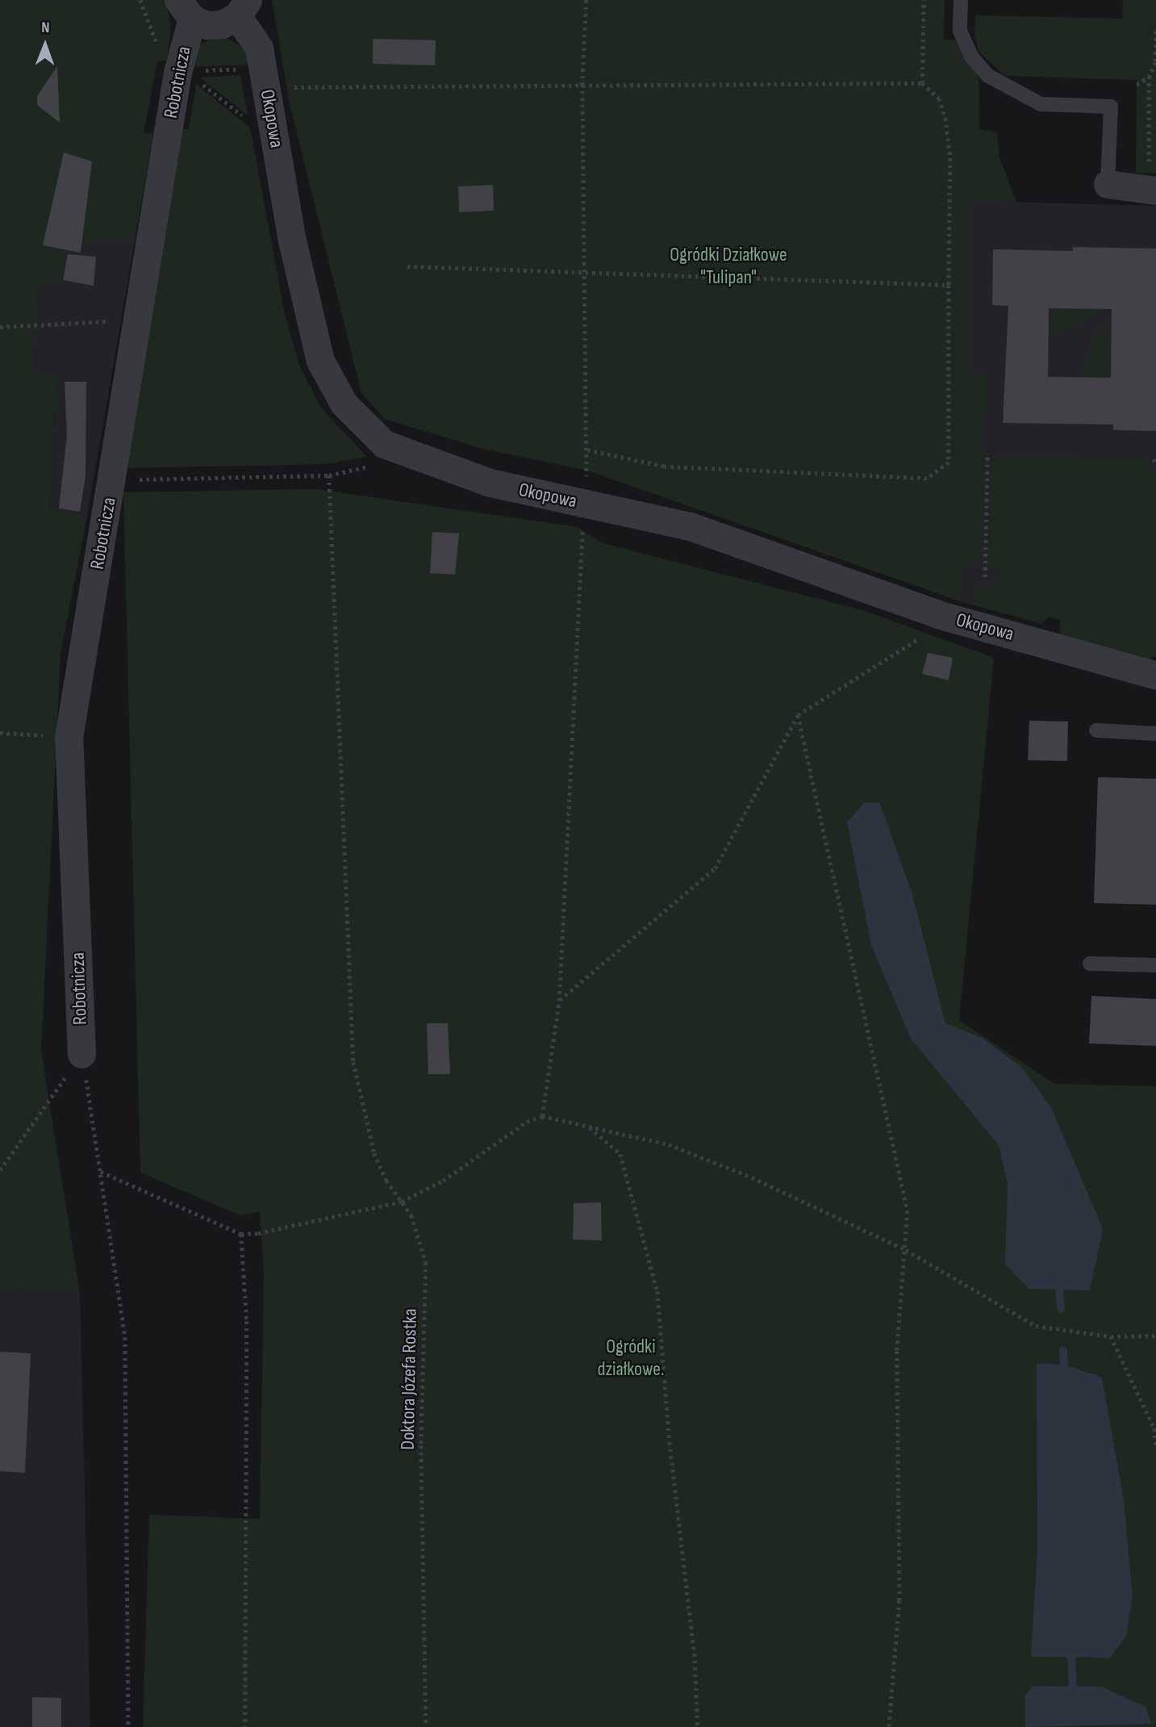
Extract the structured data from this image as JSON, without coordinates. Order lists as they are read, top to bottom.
{
  "streets": {
    "street": ["Robotnicza", "Okopowa"],
    "path": ["Doktora Józefa Rostka"]
  },
  "parks": ["Ogródki Działkowe \"Tulipan\"", "Ogródki działkowe."],
  "north": "top"
}
